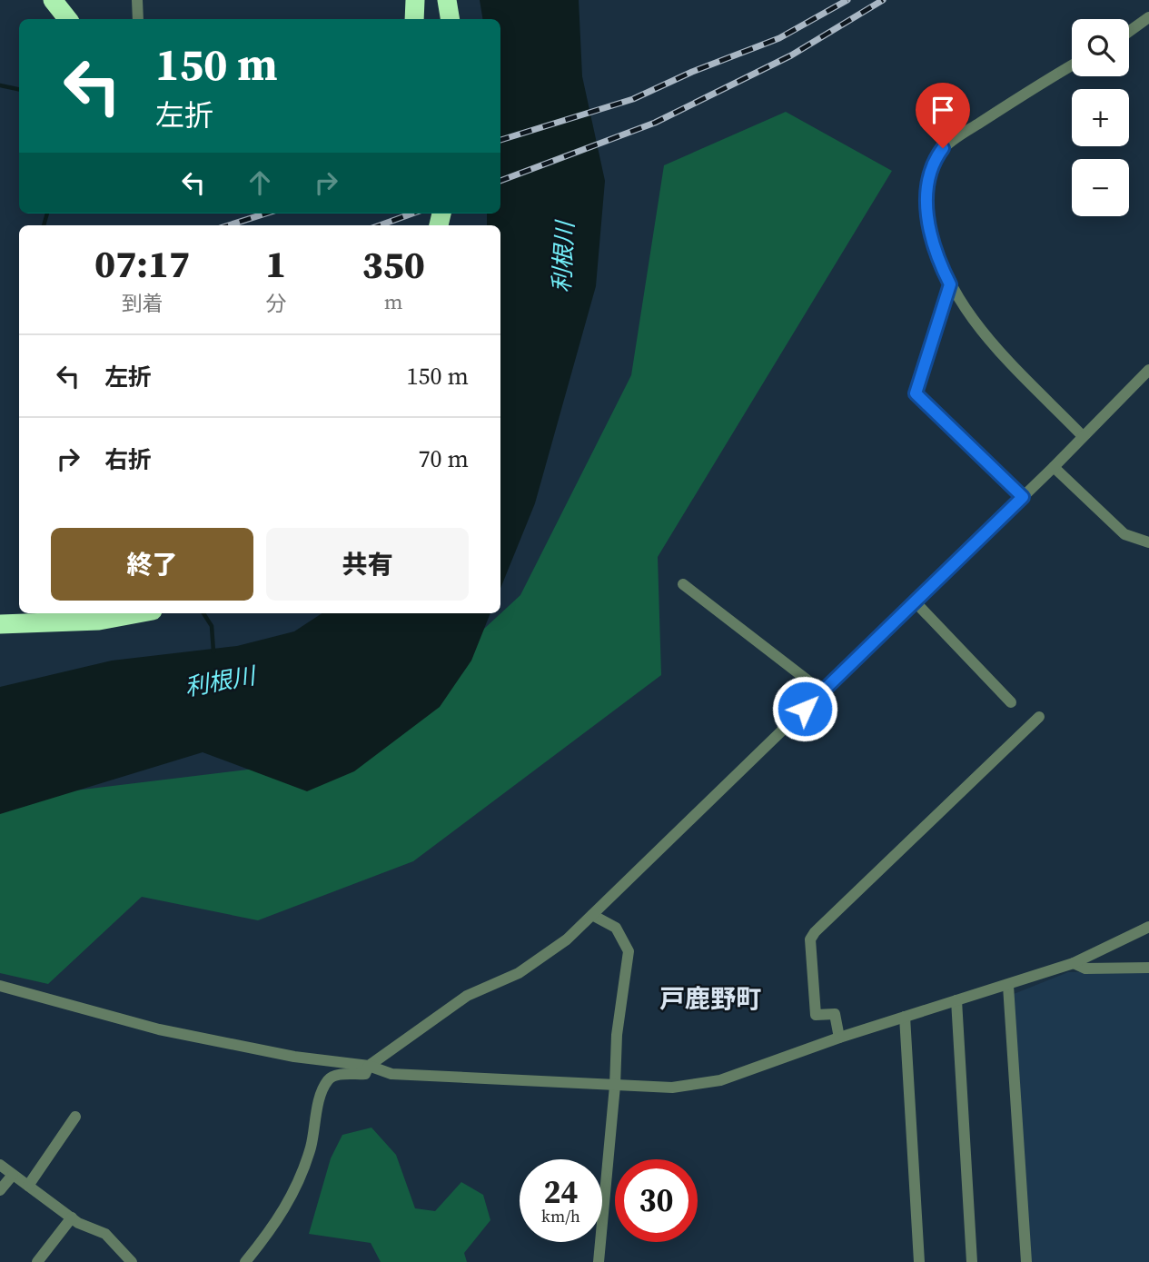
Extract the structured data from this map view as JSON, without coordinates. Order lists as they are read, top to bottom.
{
  "districts": ["戸鹿野町"],
  "water": ["利根川"],
  "page": {
    "map_buttons": ["+", "−"],
    "turn": ["150 m", "左折"],
    "eta": [
      "07:17",
      "到着",
      "1",
      "分",
      "350",
      "m"
    ],
    "list": [
      {
        "name": "左折",
        "value": "150 m"
      },
      {
        "name": "右折",
        "value": "70 m"
      }
    ],
    "buttons": ["終了", "共有"],
    "speed": "24 km/h",
    "limit": "30"
  }
}
